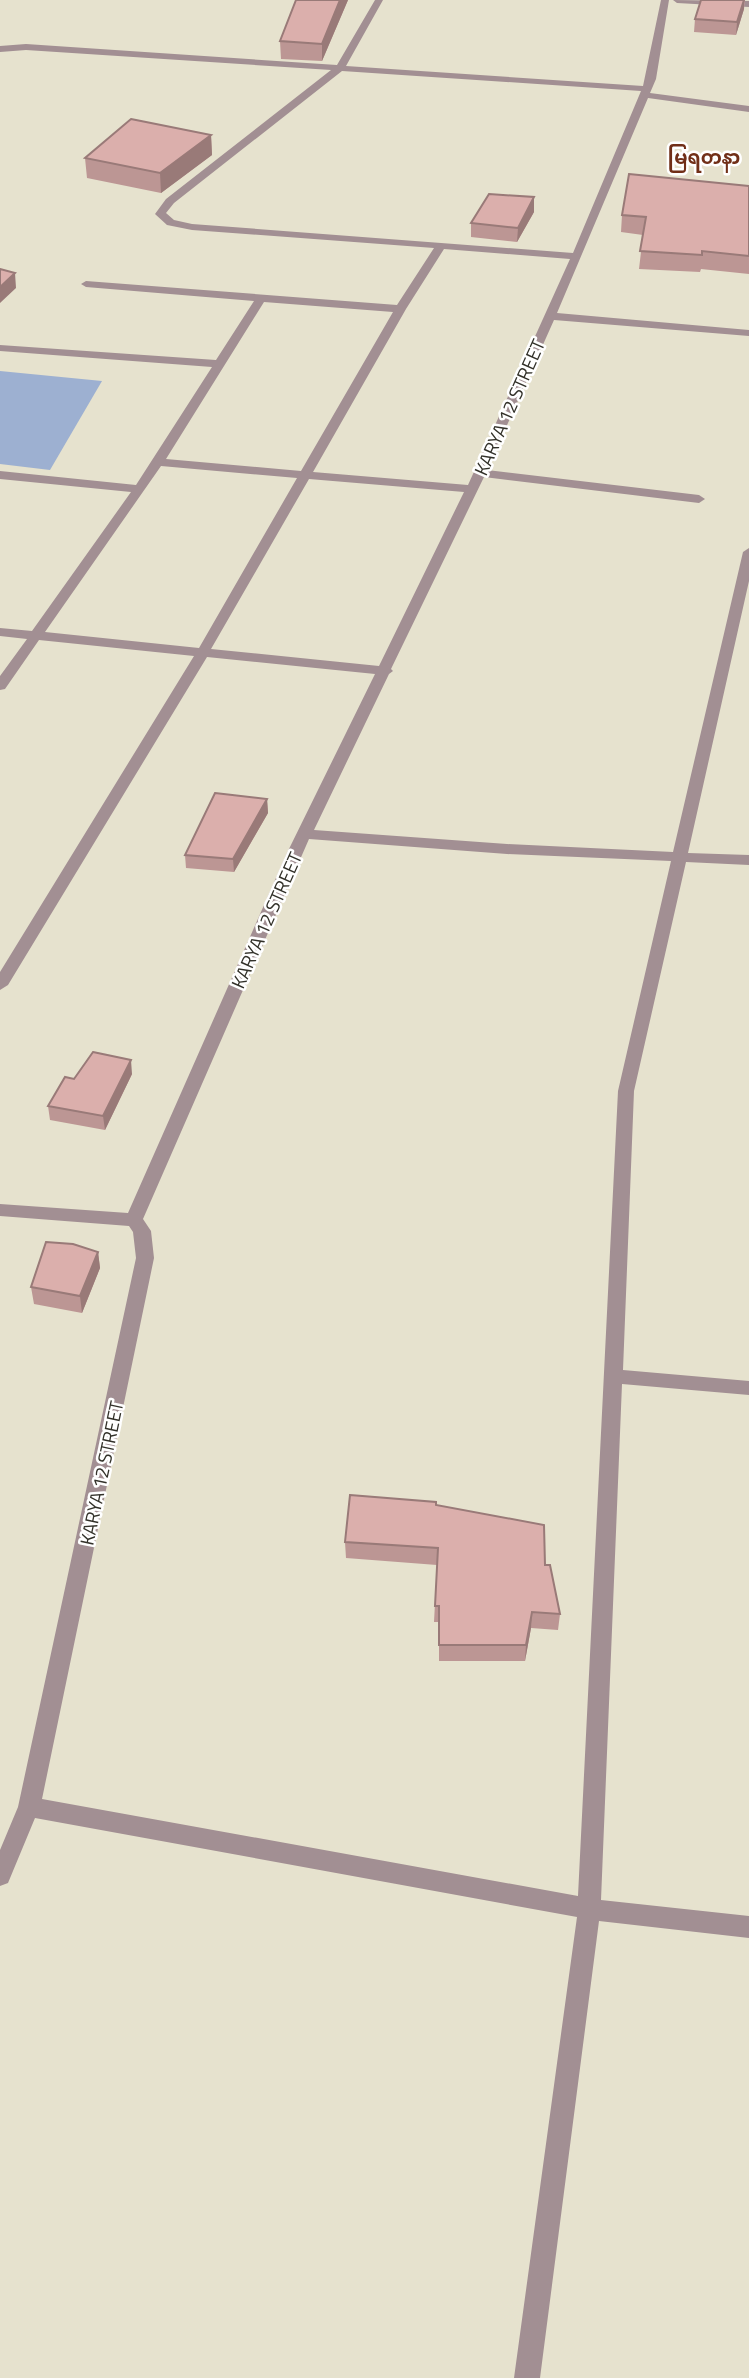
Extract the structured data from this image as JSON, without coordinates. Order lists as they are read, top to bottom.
{
  "streets": {
    "street": ["KARYA 12 STREET"]
  },
  "districts": ["မြရတနာ"]
}
